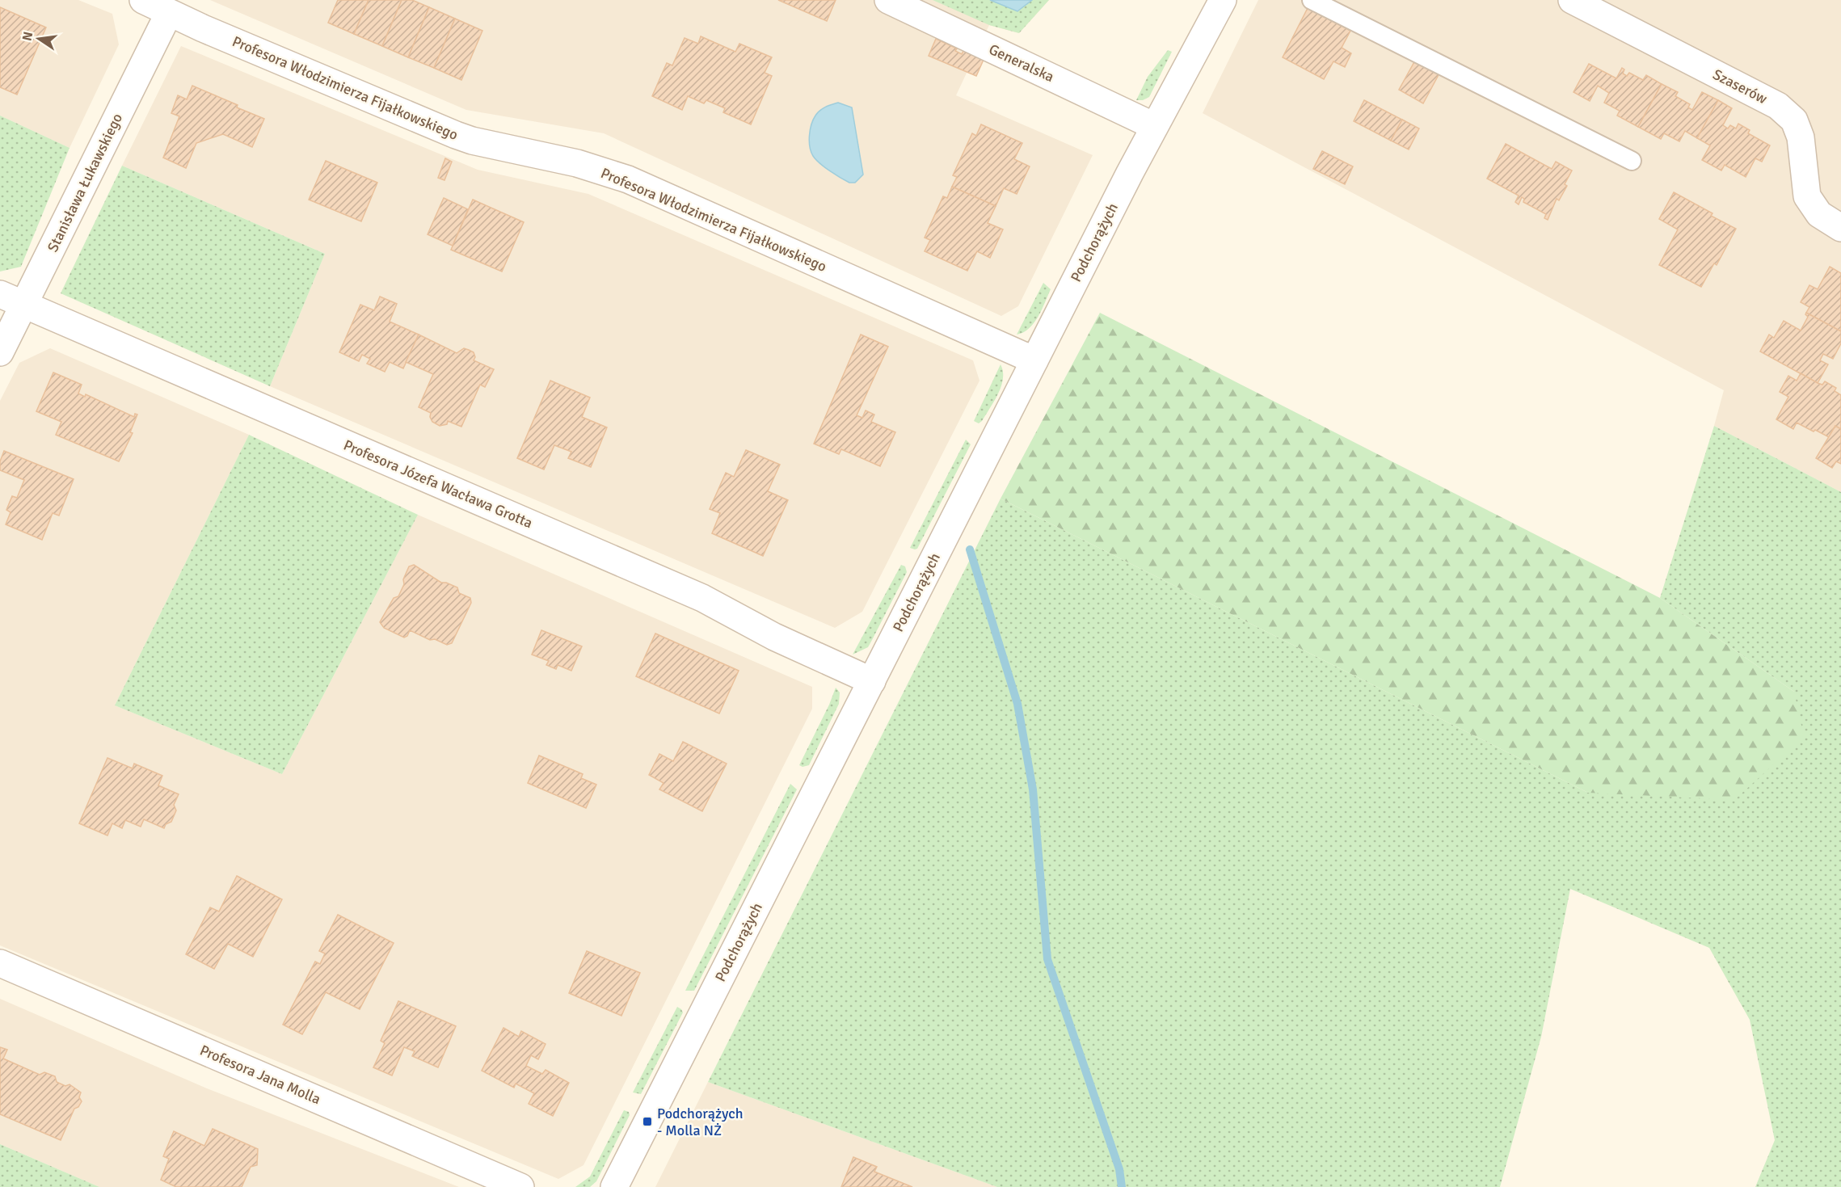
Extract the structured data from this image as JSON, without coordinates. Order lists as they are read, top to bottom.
{
  "streets": {
    "street": [
      "Generalska",
      "Szaserów",
      "Profesora Włodzimierza Fijałkowskiego",
      "Stanisława Łukawskiego",
      "Podchorążych",
      "Profesora Józefa Wacława Grotta",
      "Profesora Jana Molla"
    ]
  },
  "crossings": [
    ["Generalska", "Podchorążych"],
    ["Profesora Włodzimierza Fijałkowskiego", "Stanisława Łukawskiego"],
    ["Profesora Włodzimierza Fijałkowskiego", "Podchorążych"],
    ["Stanisława Łukawskiego", "Profesora Józefa Wacława Grotta"],
    ["Podchorążych", "Profesora Józefa Wacława Grotta"]
  ],
  "places": {
    "transit": ["Podchorążych - Molla NŻ"]
  },
  "north": "left"
}
